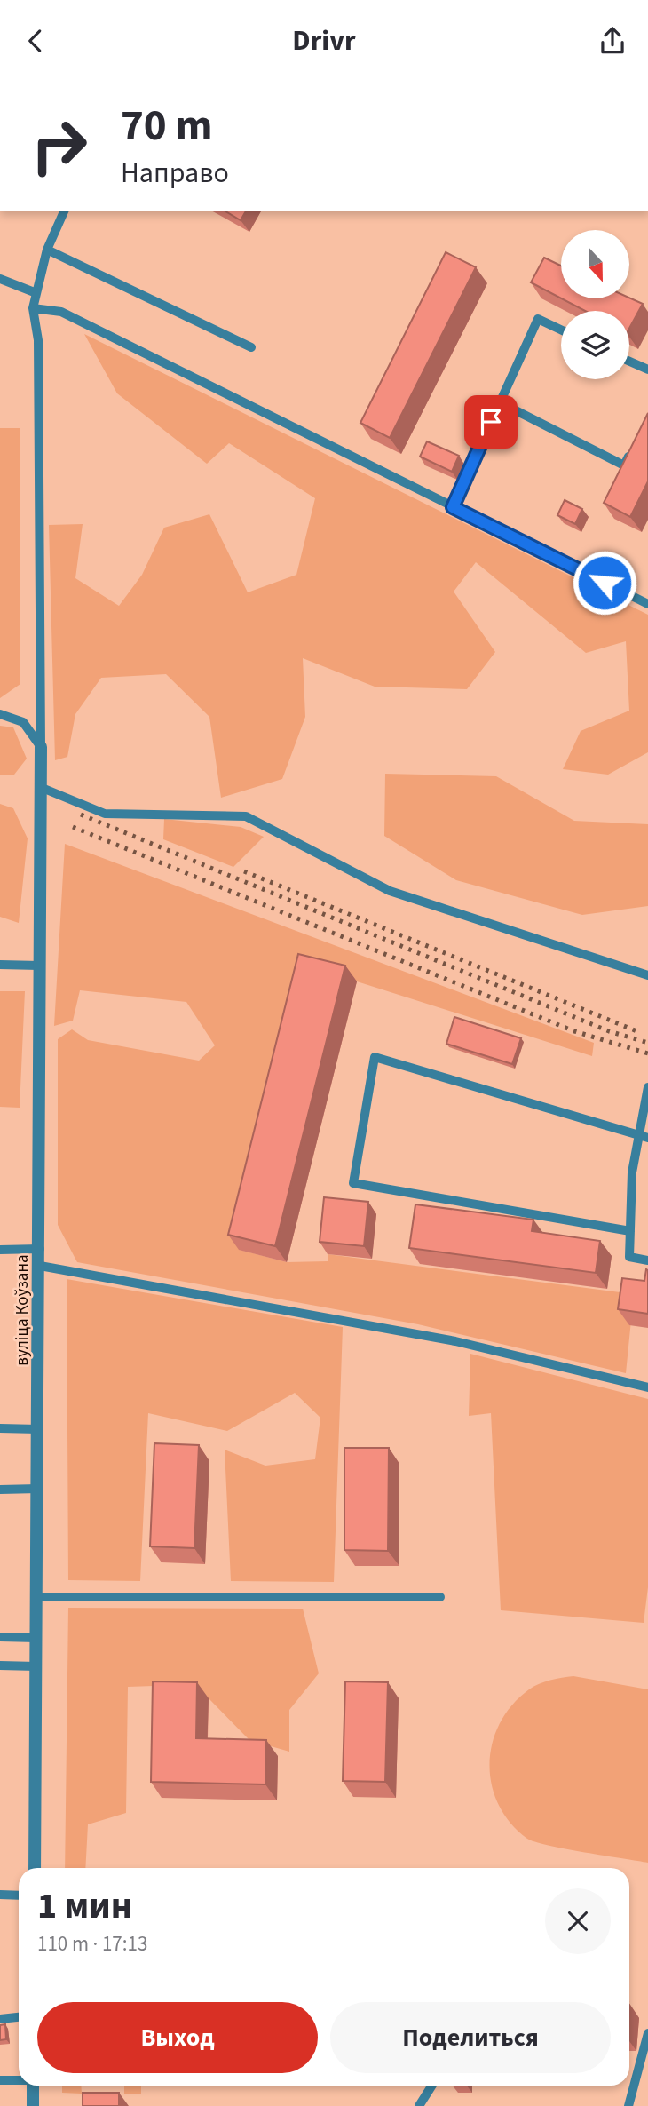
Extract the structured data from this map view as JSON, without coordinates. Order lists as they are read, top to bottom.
{
  "streets": {
    "street": ["вуліца Коўзана"]
  },
  "north": "bottom",
  "page": {
    "header": "Drivr",
    "turn": ["70 m", "Направо"],
    "heading": ["1 мин", "110 m · 17:13"],
    "buttons": ["Выход", "Поделиться"]
  }
}
